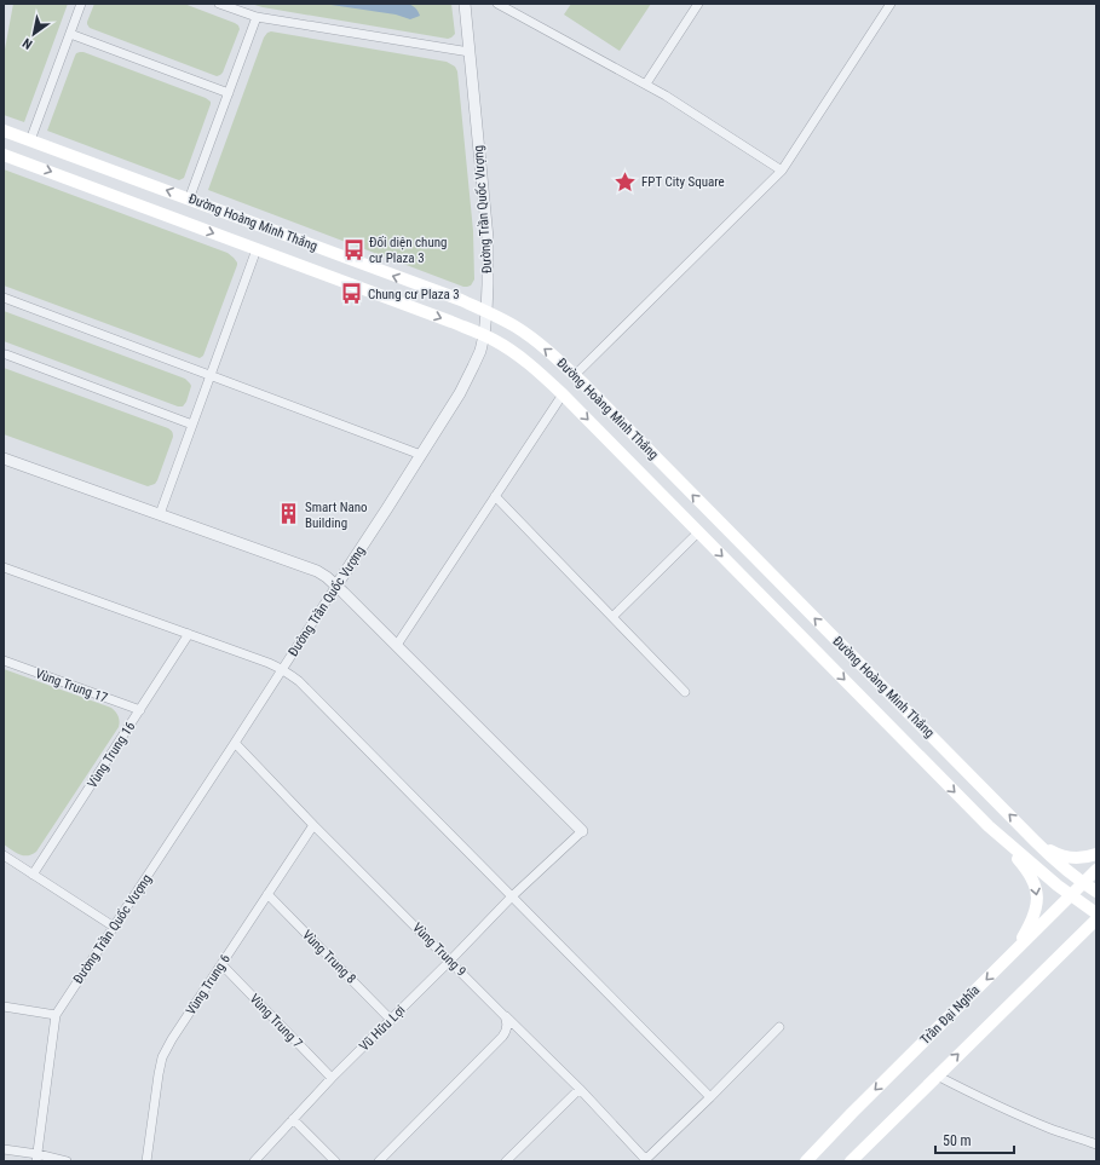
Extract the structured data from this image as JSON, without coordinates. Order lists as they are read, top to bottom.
{
  "streets": {
    "main road": ["Đường Hoàng Minh Thắng", "Trần Đại Nghĩa"],
    "street": [
      "Đường Trần Quốc Vượng",
      "Vùng Trung 17",
      "Vùng Trung 16",
      "Vùng Trung 9",
      "Vùng Trung 8",
      "Vùng Trung 6",
      "Vùng Trung 7",
      "Vũ Hữu Lợi"
    ]
  },
  "crossings": [
    ["Đường Trần Quốc Vượng", "Đường Hoàng Minh Thắng"],
    ["Đường Trần Quốc Vượng", "Vùng Trung 9"],
    ["Đường Hoàng Minh Thắng", "Trần Đại Nghĩa"],
    ["Vùng Trung 17", "Vùng Trung 16"],
    ["Vùng Trung 9", "Vùng Trung 6"],
    ["Vùng Trung 9", "Vũ Hữu Lợi"],
    ["Vùng Trung 8", "Vùng Trung 6"],
    ["Vùng Trung 8", "Vũ Hữu Lợi"],
    ["Vùng Trung 6", "Vùng Trung 7"],
    ["Vùng Trung 7", "Vũ Hữu Lợi"]
  ],
  "places": {
    "place": ["FPT City Square"],
    "bus stop": ["Đối diện chung cư Plaza 3", "Chung cư Plaza 3"],
    "building": ["Smart Nano Building"]
  },
  "scale_bar": "50 m",
  "north": "bottom left"
}
